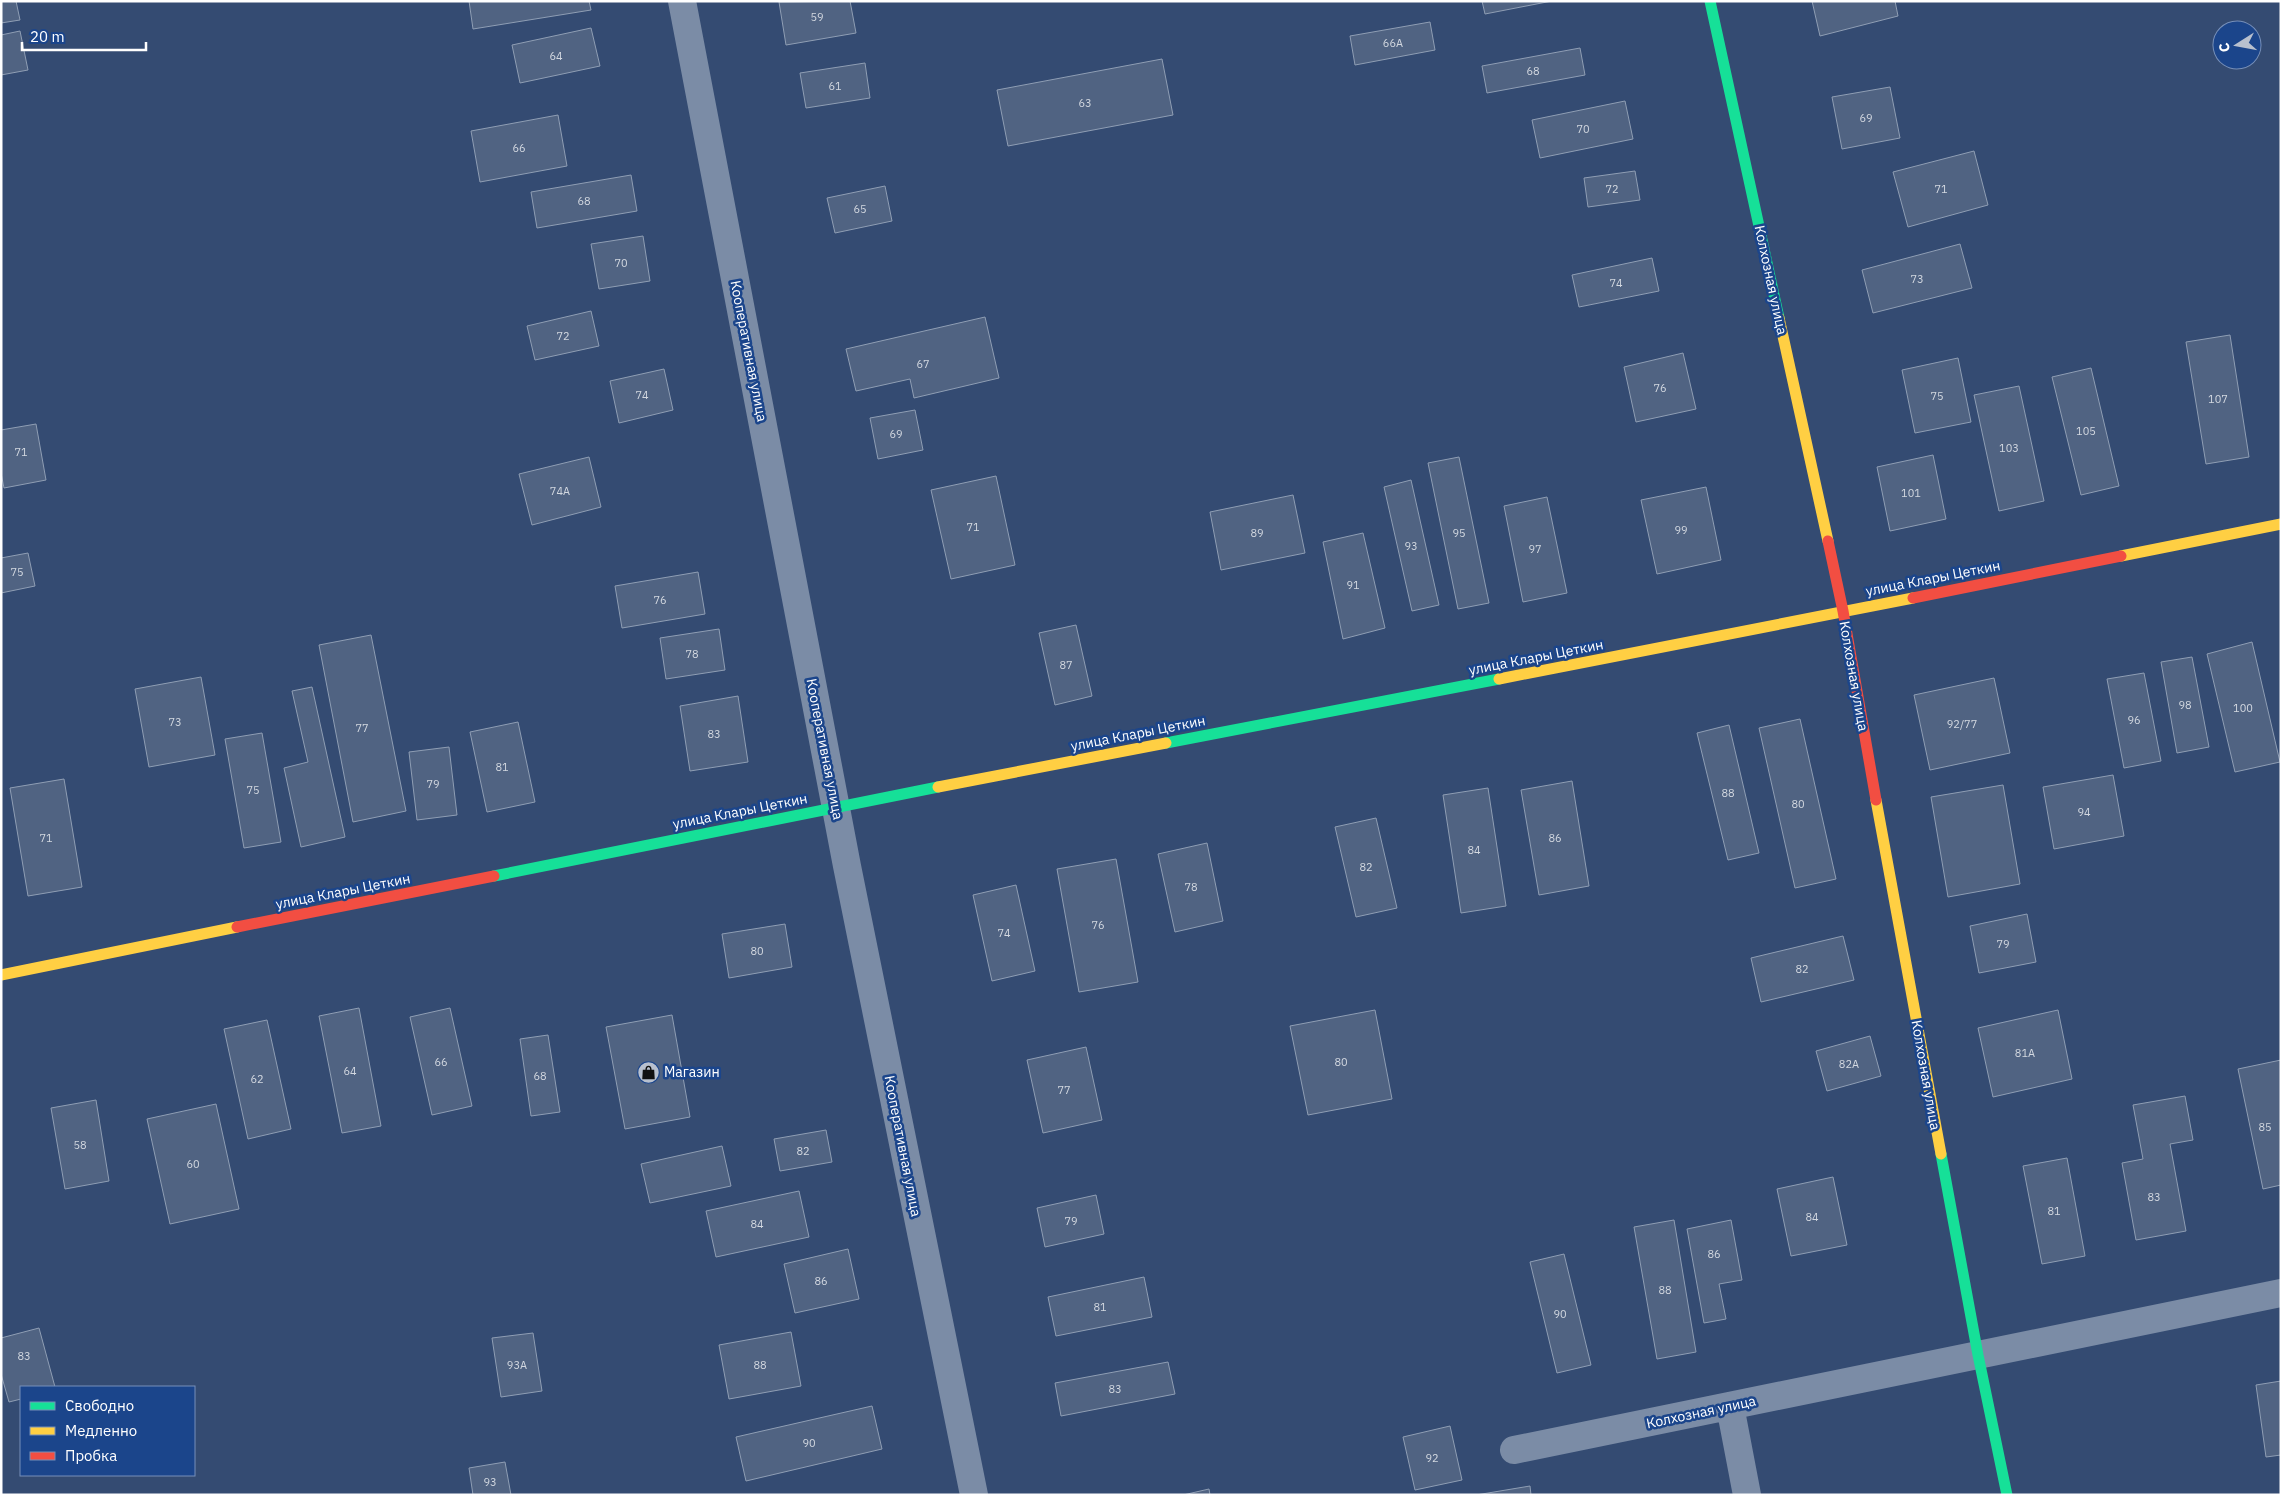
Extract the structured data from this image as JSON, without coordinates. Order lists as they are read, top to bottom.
{
  "streets": {
    "main road": ["Колхозная улица", "улица Клары Цеткин"],
    "street": ["Кооперативная улица"]
  },
  "crossings": [
    ["Колхозная улица", "улица Клары Цеткин"],
    ["Кооперативная улица", "улица Клары Цеткин"]
  ],
  "places": {
    "shop": ["Магазин"]
  },
  "house_numbers": [
    "59",
    "66А",
    "64",
    "68",
    "61",
    "63",
    "69",
    "70",
    "66",
    "72",
    "71",
    "68",
    "65",
    "70",
    "73",
    "74",
    "72",
    "67",
    "76",
    "74",
    "75",
    "107",
    "105",
    "69",
    "103",
    "71",
    "74А",
    "101",
    "71",
    "99",
    "89",
    "95",
    "93",
    "97",
    "75",
    "91",
    "76",
    "78",
    "87",
    "98",
    "100",
    "96",
    "73",
    "92/77",
    "77",
    "83",
    "81",
    "79",
    "75",
    "88",
    "80",
    "94",
    "71",
    "86",
    "84",
    "82",
    "78",
    "76",
    "74",
    "79",
    "80",
    "82",
    "81А",
    "66",
    "80",
    "82А",
    "64",
    "68",
    "62",
    "77",
    "85",
    "58",
    "82",
    "60",
    "83",
    "81",
    "84",
    "79",
    "84",
    "86",
    "86",
    "88",
    "81",
    "90",
    "83",
    "93А",
    "88",
    "83",
    "90",
    "92",
    "93"
  ],
  "legend": ["Свободно", "Медленно", "Пробка"],
  "scale_bar": "20 m",
  "north": "left"
}
